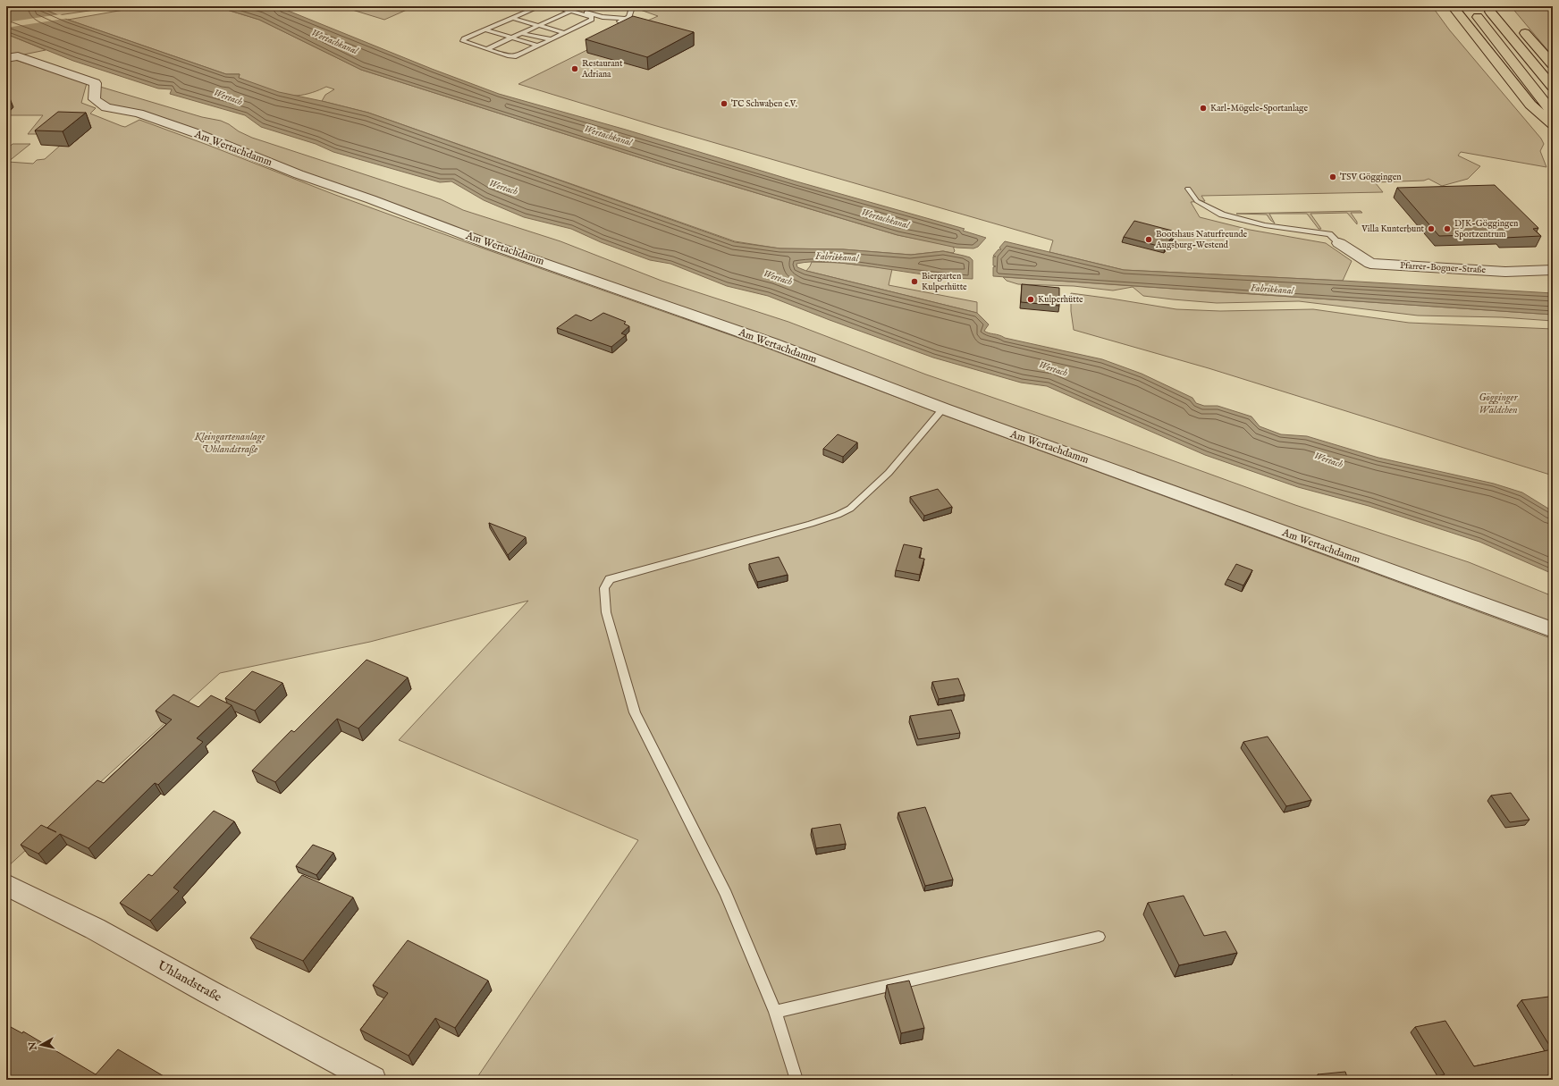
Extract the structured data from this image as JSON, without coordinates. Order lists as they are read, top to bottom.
{
  "streets": {
    "street": ["Am Wertachdamm", "Pfarrer-Bogner-Straße", "Uhlandstraße"]
  },
  "water": ["Wertachkanal", "Wertach", "Fabrikkanal"],
  "parks": ["Gögginger Wäldchen", "Kleingartenanlage Uhlandstraße"],
  "places": [
    "Restaurant Adriana",
    "TC Schwaben e.V.",
    "Karl-Mögele-Sportanlage",
    "TSV Göggingen",
    "Villa Kunterbunt",
    "DJK-Göggingen Sportzentrum",
    "Bootshaus Naturfreunde Augsburg-Westend",
    "Biergarten Kulperhütte",
    "Kulperhütte"
  ],
  "north": "left"
}
